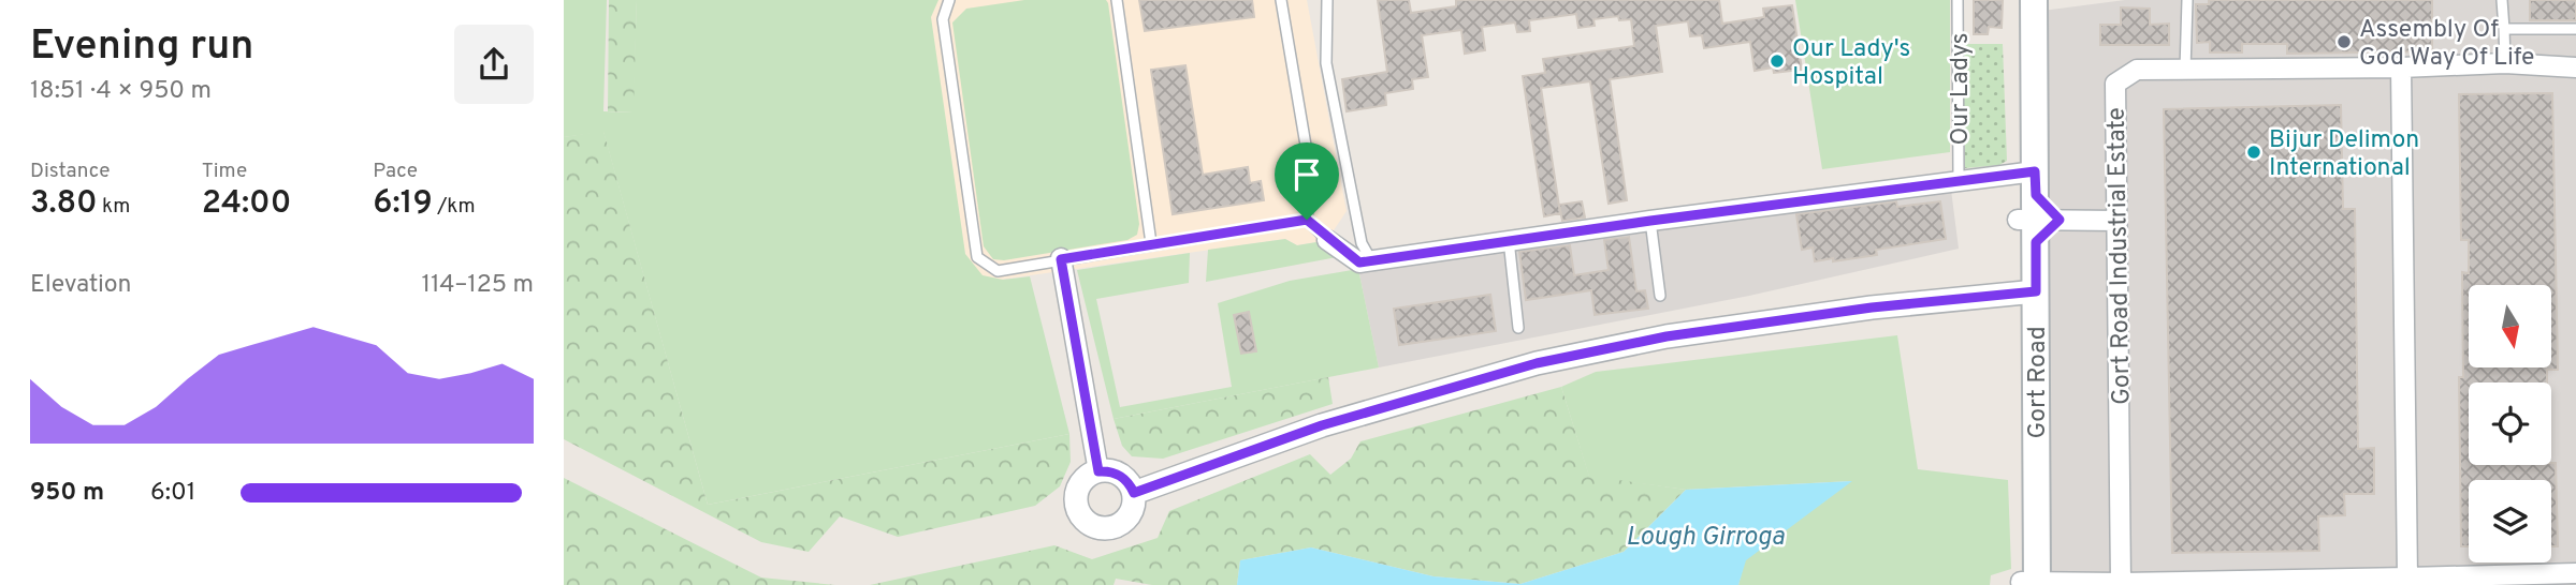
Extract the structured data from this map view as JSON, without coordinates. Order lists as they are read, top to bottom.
{
  "streets": {
    "main road": ["Gort Road"],
    "street": ["Gort Road Industrial Estate"],
    "lane": ["Our Ladys"]
  },
  "water": ["Lough Girroga"],
  "places": ["Assembly Of God Way Of Life", "Our Lady's Hospital", "Bijur Delimon International"],
  "north": "bottom",
  "page": {
    "heading": ["Evening run", "18:51 · 4 × 950 m"],
    "stats": [
      ["Distance", "3.80 km"],
      ["Time", "24:00"],
      ["Pace", "6:19 /km"]
    ],
    "chart": ["Elevation", "114–125 m"],
    "list": [
      {
        "name": "950 m",
        "note": "6:01"
      }
    ]
  }
}
